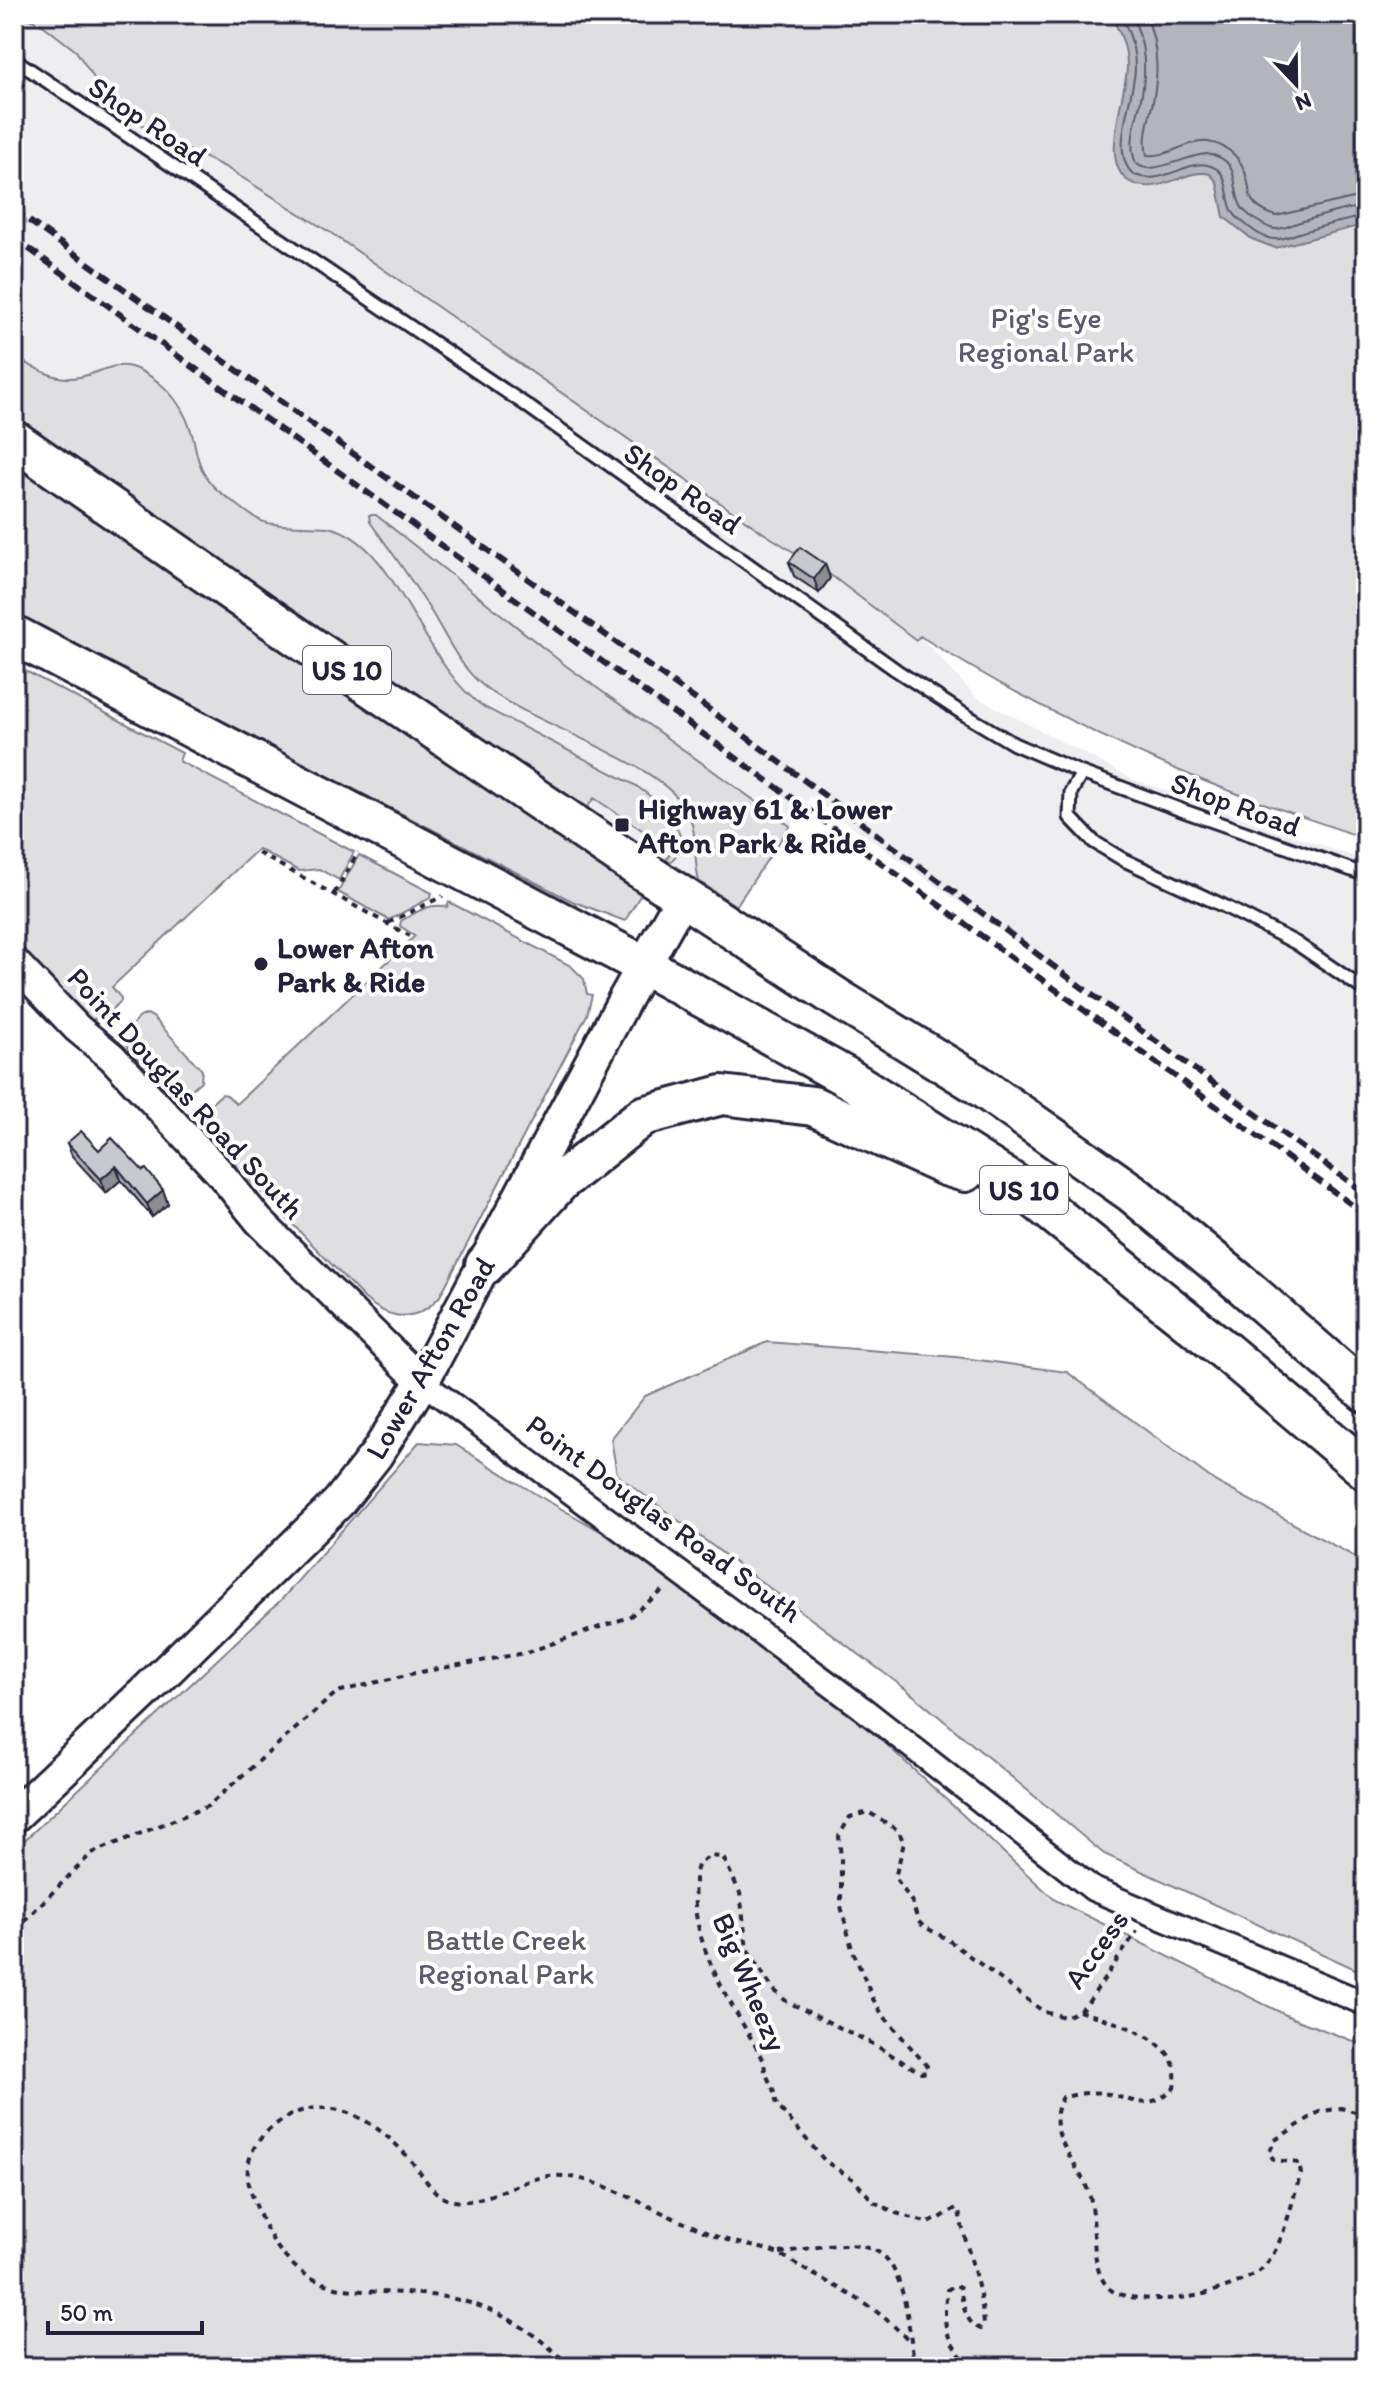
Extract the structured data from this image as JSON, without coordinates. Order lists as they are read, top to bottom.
{
  "streets": {
    "highway": ["US 10"],
    "main road": ["Lower Afton Road"],
    "street": ["Point Douglas Road South"],
    "lane": ["Shop Road"],
    "path": ["Access", "Big Wheezy"]
  },
  "crossings": [
    ["US 10", "Lower Afton Road"],
    ["Point Douglas Road South", "Lower Afton Road"],
    ["Point Douglas Road South", "Access"],
    ["Access", "Big Wheezy"]
  ],
  "parks": ["Pig's Eye Regional Park", "Battle Creek Regional Park"],
  "places": {
    "transit": ["Highway 61 & Lower Afton Park & Ride"],
    "other": ["Lower Afton Park & Ride"]
  },
  "scale_bar": "50 m",
  "north": "bottom"
}
